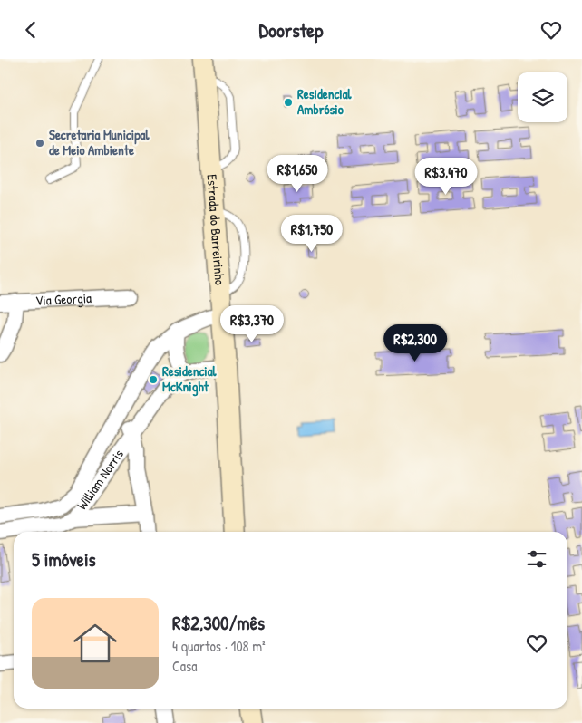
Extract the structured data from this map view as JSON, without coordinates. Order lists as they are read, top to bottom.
{
  "streets": {
    "main road": ["Estrada do Barreirinho"],
    "street": ["Via Georgia", "William Norris"]
  },
  "crossings": [
    ["Estrada do Barreirinho", "William Norris"]
  ],
  "places": ["Residencial Ambrósio", "Secretaria Municipal de Meio Ambiente", "Residencial McKnight"],
  "page": {
    "header": "Doorstep",
    "price": [
      "R$1,650",
      "R$3,470",
      "R$1,750",
      "R$3,370",
      "R$2,300"
    ],
    "heading": "5 imóveis",
    "list": [
      {
        "name": "R$2,300/mês",
        "note": "4 quartos · 108 m² · Casa"
      }
    ]
  }
}
